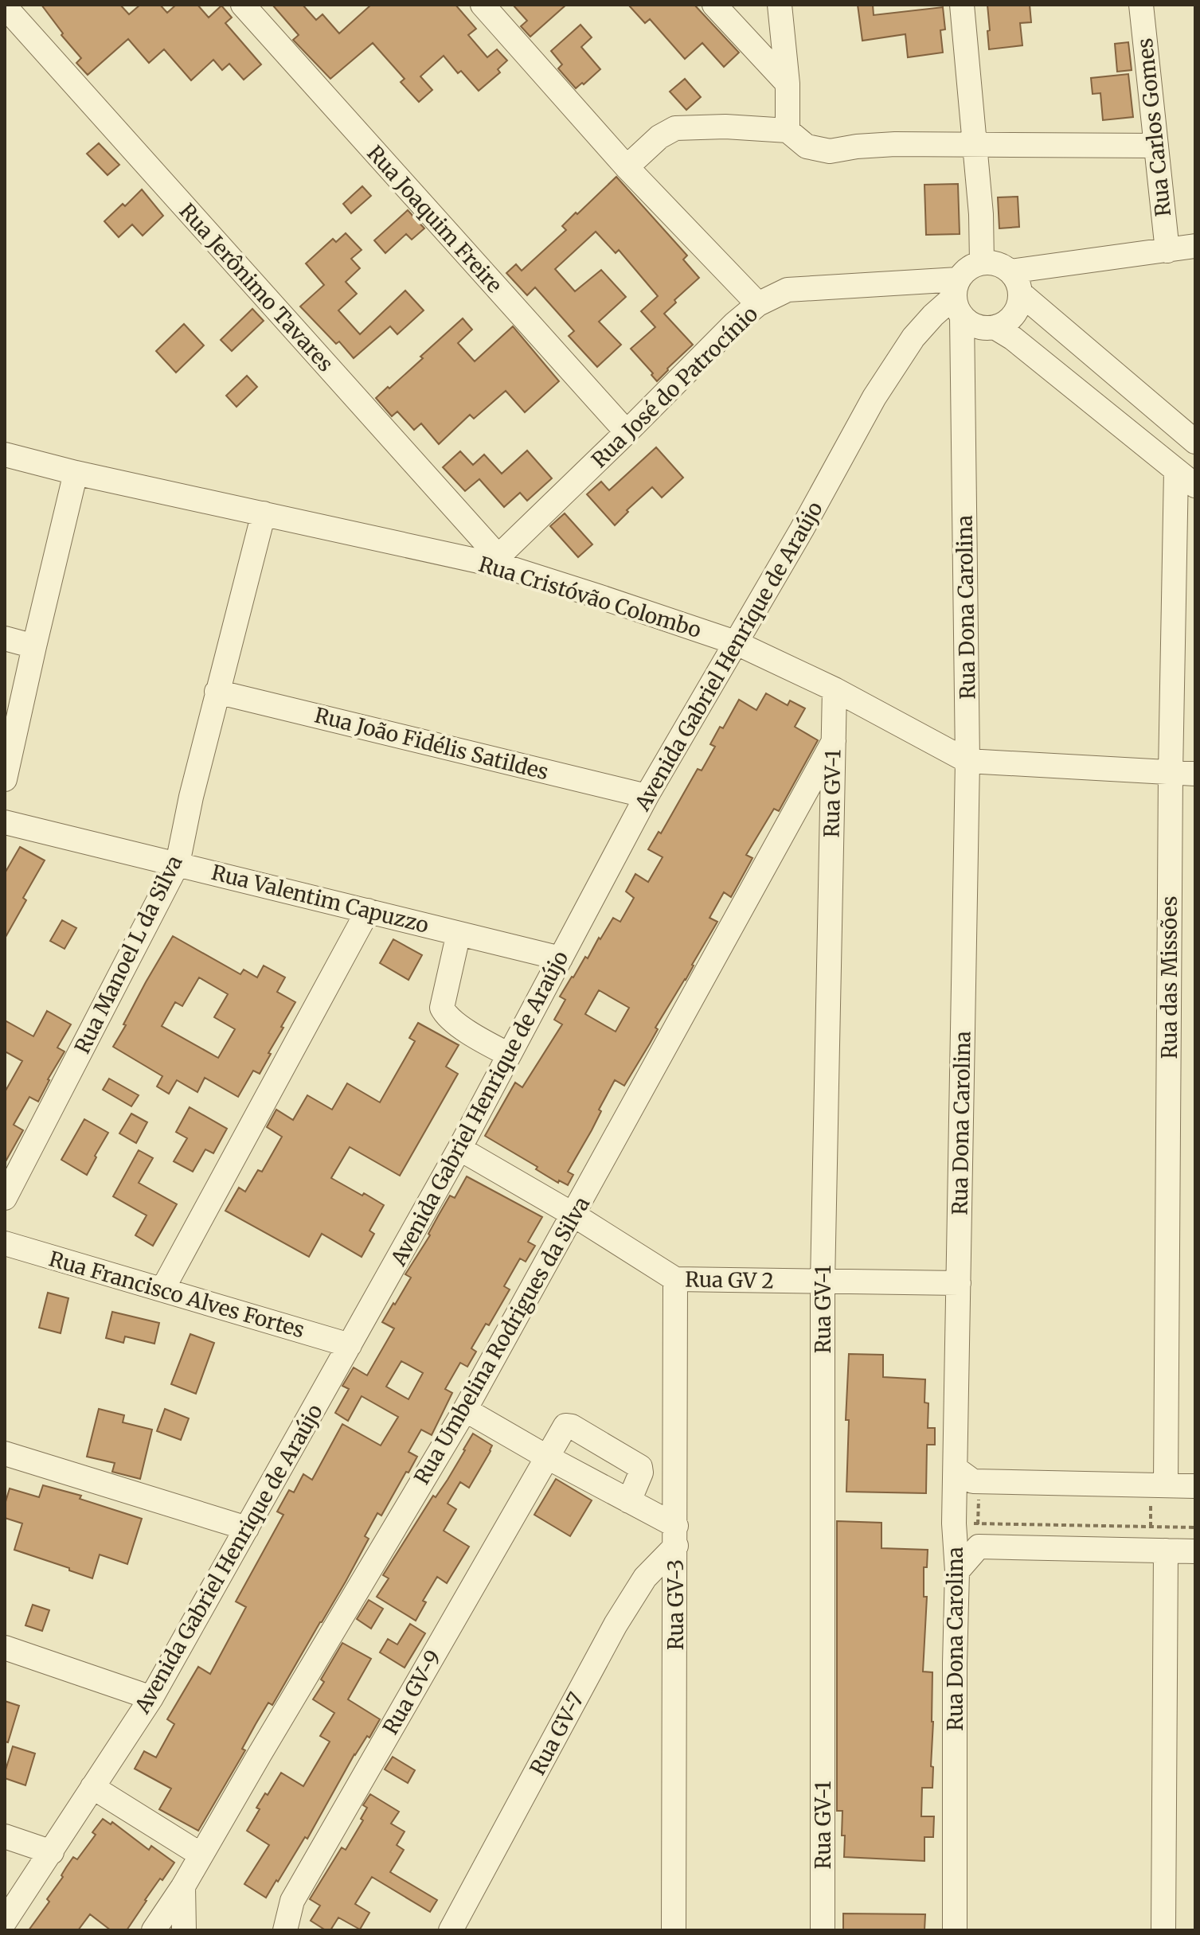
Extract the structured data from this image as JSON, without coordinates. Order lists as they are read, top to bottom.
{
  "streets": {
    "street": [
      "Rua Carlos Gomes",
      "Rua Joaquim Freire",
      "Rua Jerônimo Tavares",
      "Rua José do Patrocínio",
      "Rua Cristóvão Colombo",
      "Rua Dona Carolina",
      "Avenida Gabriel Henrique de Araújo",
      "Rua João Fidélis Satildes",
      "Rua GV-1",
      "Rua Valentim Capuzzo",
      "Rua Manoel L da Silva",
      "Rua das Missões",
      "Rua GV 2",
      "Rua Francisco Alves Fortes",
      "Rua Umbelina Rodrigues da Silva",
      "Rua GV-3",
      "Rua GV-9",
      "Rua GV-7"
    ]
  },
  "crossings": [
    ["Rua Joaquim Freire", "Rua José do Patrocínio"],
    ["Rua Jerônimo Tavares", "Rua José do Patrocínio"],
    ["Rua Jerônimo Tavares", "Rua Cristóvão Colombo"],
    ["Rua José do Patrocínio", "Rua Cristóvão Colombo"],
    ["Rua José do Patrocínio", "Rua Dona Carolina"],
    ["Rua José do Patrocínio", "Avenida Gabriel Henrique de Araújo"],
    ["Rua Cristóvão Colombo", "Rua Dona Carolina"],
    ["Rua Cristóvão Colombo", "Avenida Gabriel Henrique de Araújo"],
    ["Rua Cristóvão Colombo", "Rua GV-1"],
    ["Rua Cristóvão Colombo", "Rua Manoel L da Silva"],
    ["Rua Cristóvão Colombo", "Rua das Missões"],
    ["Rua Dona Carolina", "Avenida Gabriel Henrique de Araújo"],
    ["Rua Dona Carolina", "Rua GV 2"],
    ["Avenida Gabriel Henrique de Araújo", "Rua João Fidélis Satildes"],
    ["Avenida Gabriel Henrique de Araújo", "Rua Valentim Capuzzo"],
    ["Avenida Gabriel Henrique de Araújo", "Rua GV 2"],
    ["Avenida Gabriel Henrique de Araújo", "Rua Francisco Alves Fortes"],
    ["Rua João Fidélis Satildes", "Rua Manoel L da Silva"],
    ["Rua GV-1", "Rua GV 2"],
    ["Rua GV-1", "Rua Umbelina Rodrigues da Silva"],
    ["Rua Valentim Capuzzo", "Rua Manoel L da Silva"],
    ["Rua GV 2", "Rua Umbelina Rodrigues da Silva"],
    ["Rua GV 2", "Rua GV-3"],
    ["Rua GV-3", "Rua GV-7"]
  ]
}
